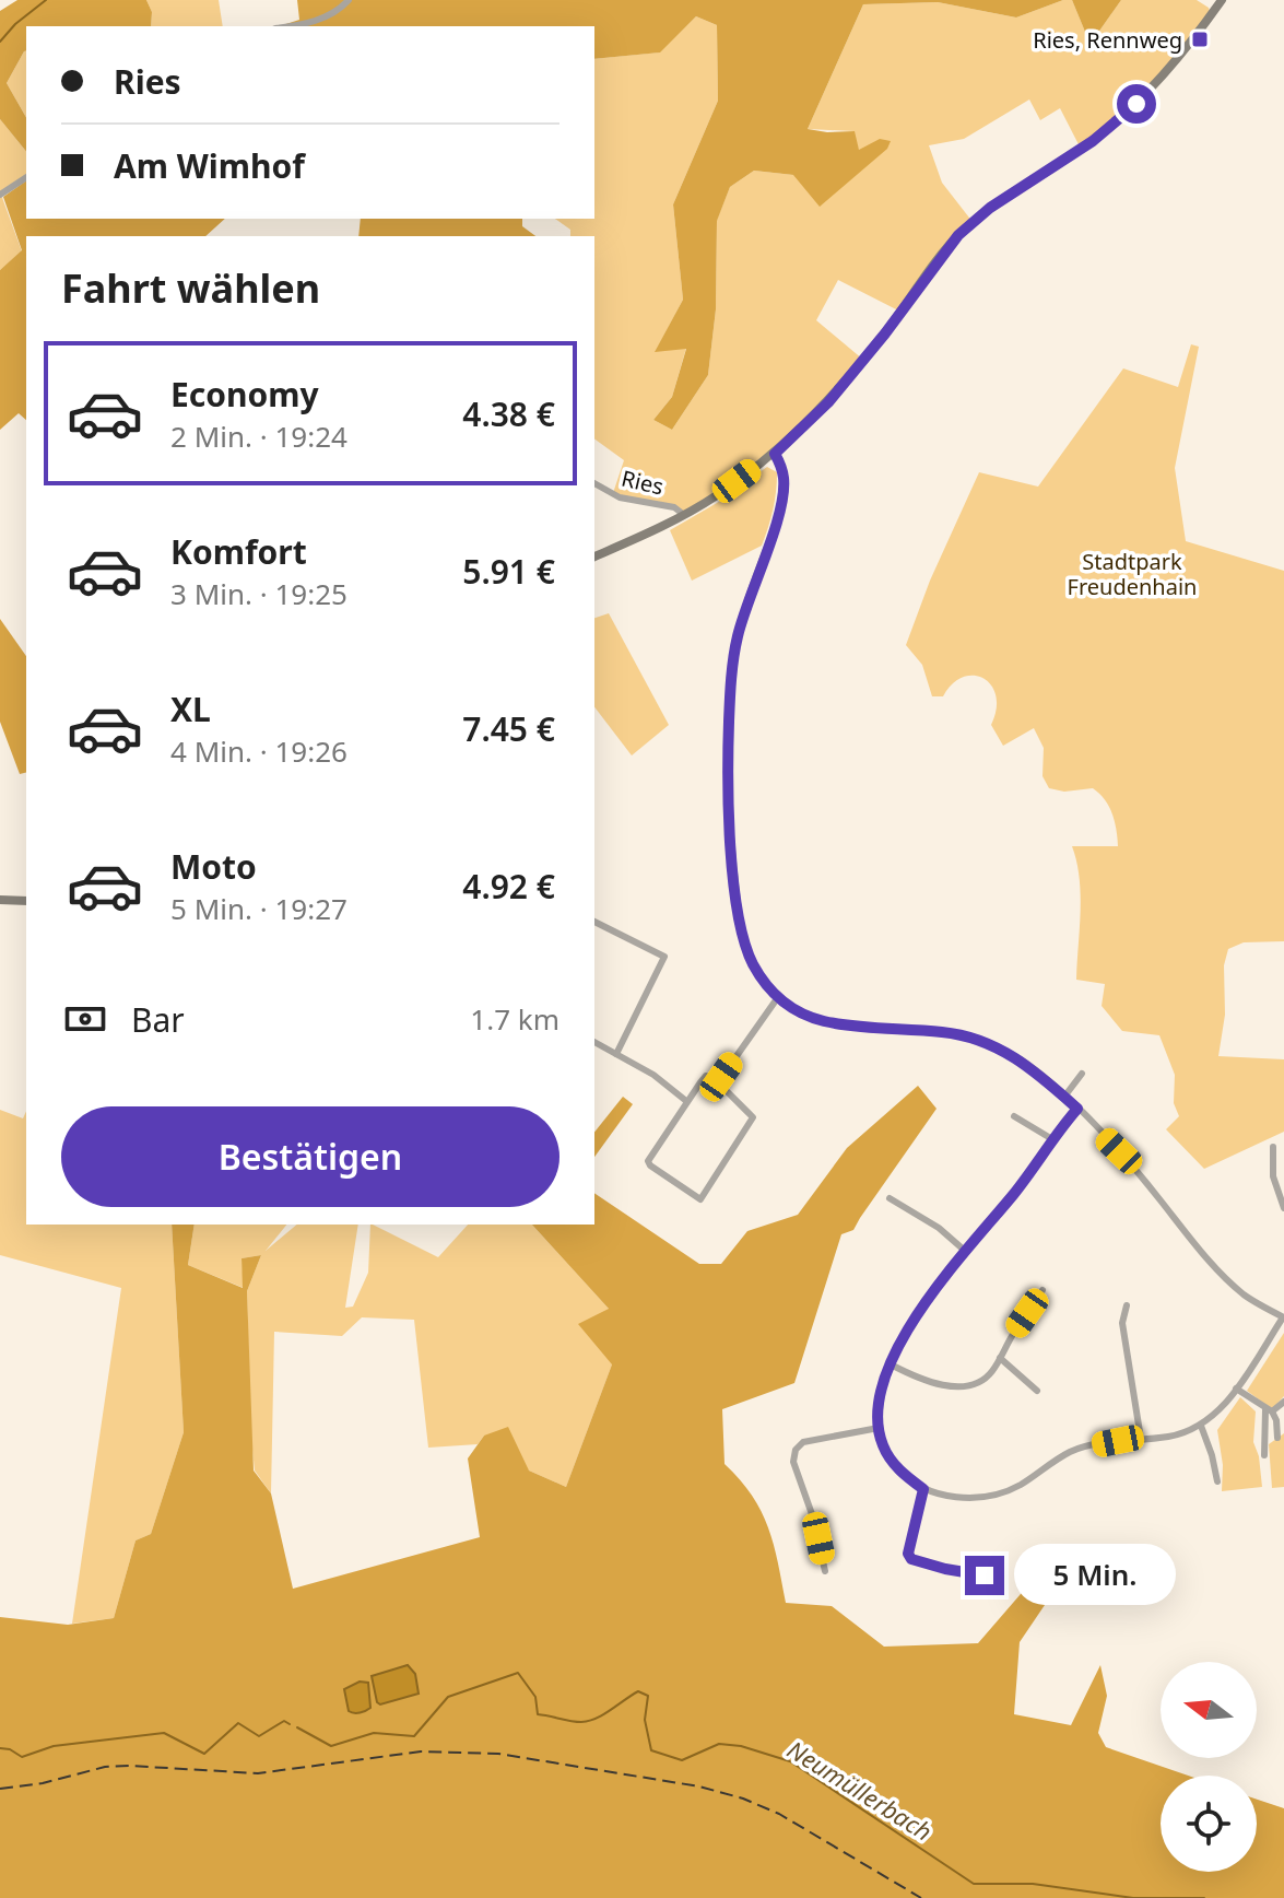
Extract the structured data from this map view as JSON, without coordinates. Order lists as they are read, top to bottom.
{
  "streets": {
    "street": ["Ries"]
  },
  "water": ["Neumüllerbach"],
  "parks": ["Stadtpark Freudenhain"],
  "places": {
    "transit": ["Ries, Rennweg"]
  },
  "north": "left",
  "page": {
    "banner": ["Ries", "Am Wimhof"],
    "heading": "Fahrt wählen",
    "list": [
      {
        "name": "Economy",
        "note": "2 Min. · 19:24",
        "value": "4.38 €"
      },
      {
        "name": "Komfort",
        "note": "3 Min. · 19:25",
        "value": "5.91 €"
      },
      {
        "name": "XL",
        "note": "4 Min. · 19:26",
        "value": "7.45 €"
      },
      {
        "name": "Moto",
        "note": "5 Min. · 19:27",
        "value": "4.92 €"
      }
    ],
    "pay": ["Bar", "1.7 km"],
    "buttons": "Bestätigen",
    "bubble": "5 Min."
  }
}
